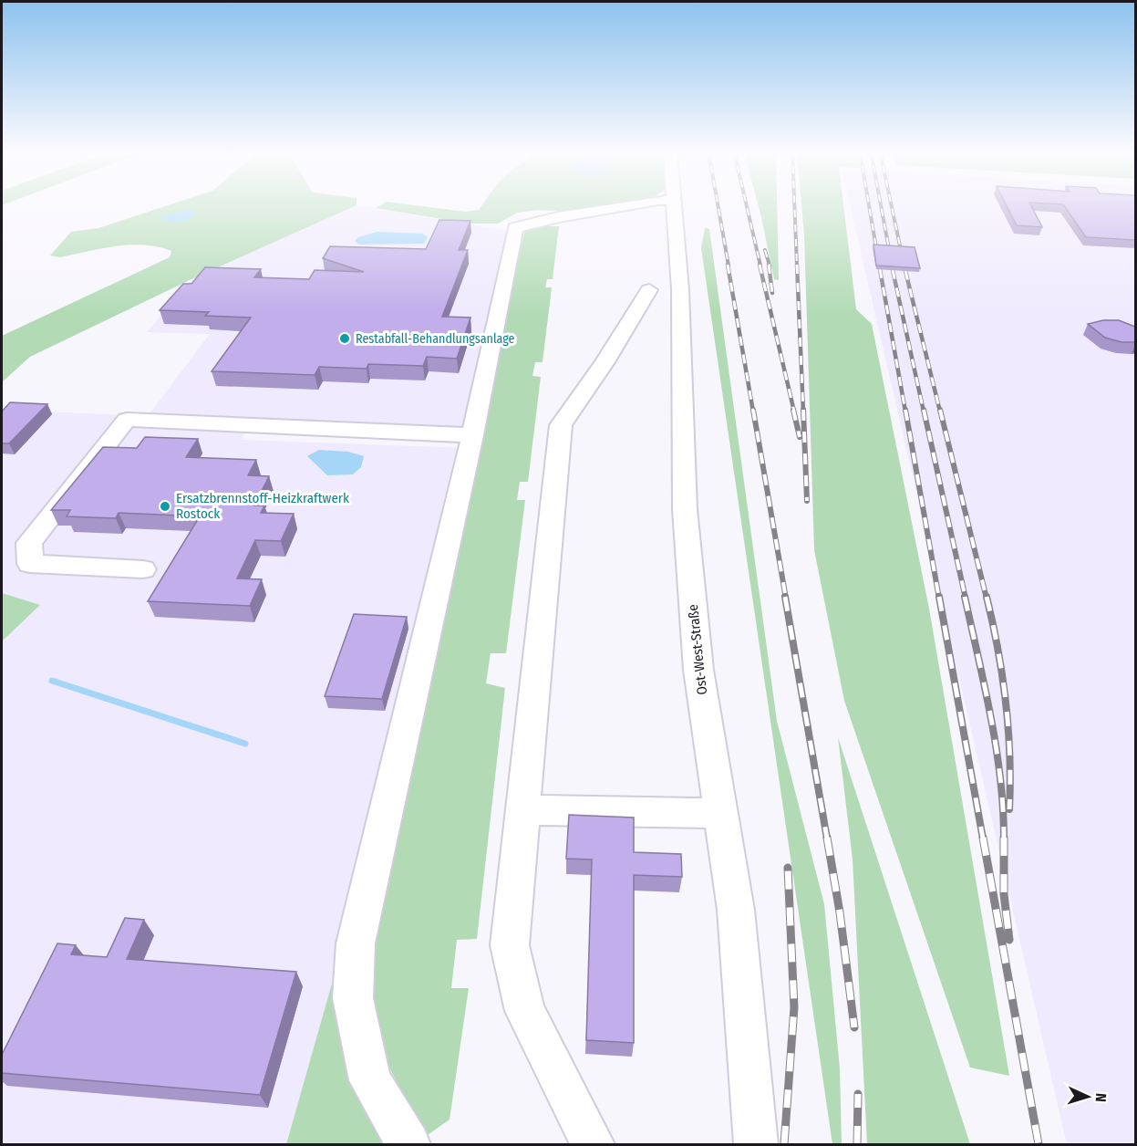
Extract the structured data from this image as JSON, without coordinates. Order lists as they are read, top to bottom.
{
  "streets": {
    "street": ["Ost-West-Straße"]
  },
  "places": ["Restabfall-Behandlungsanlage", "Ersatzbrennstoff-Heizkraftwerk Rostock"],
  "north": "right"
}
